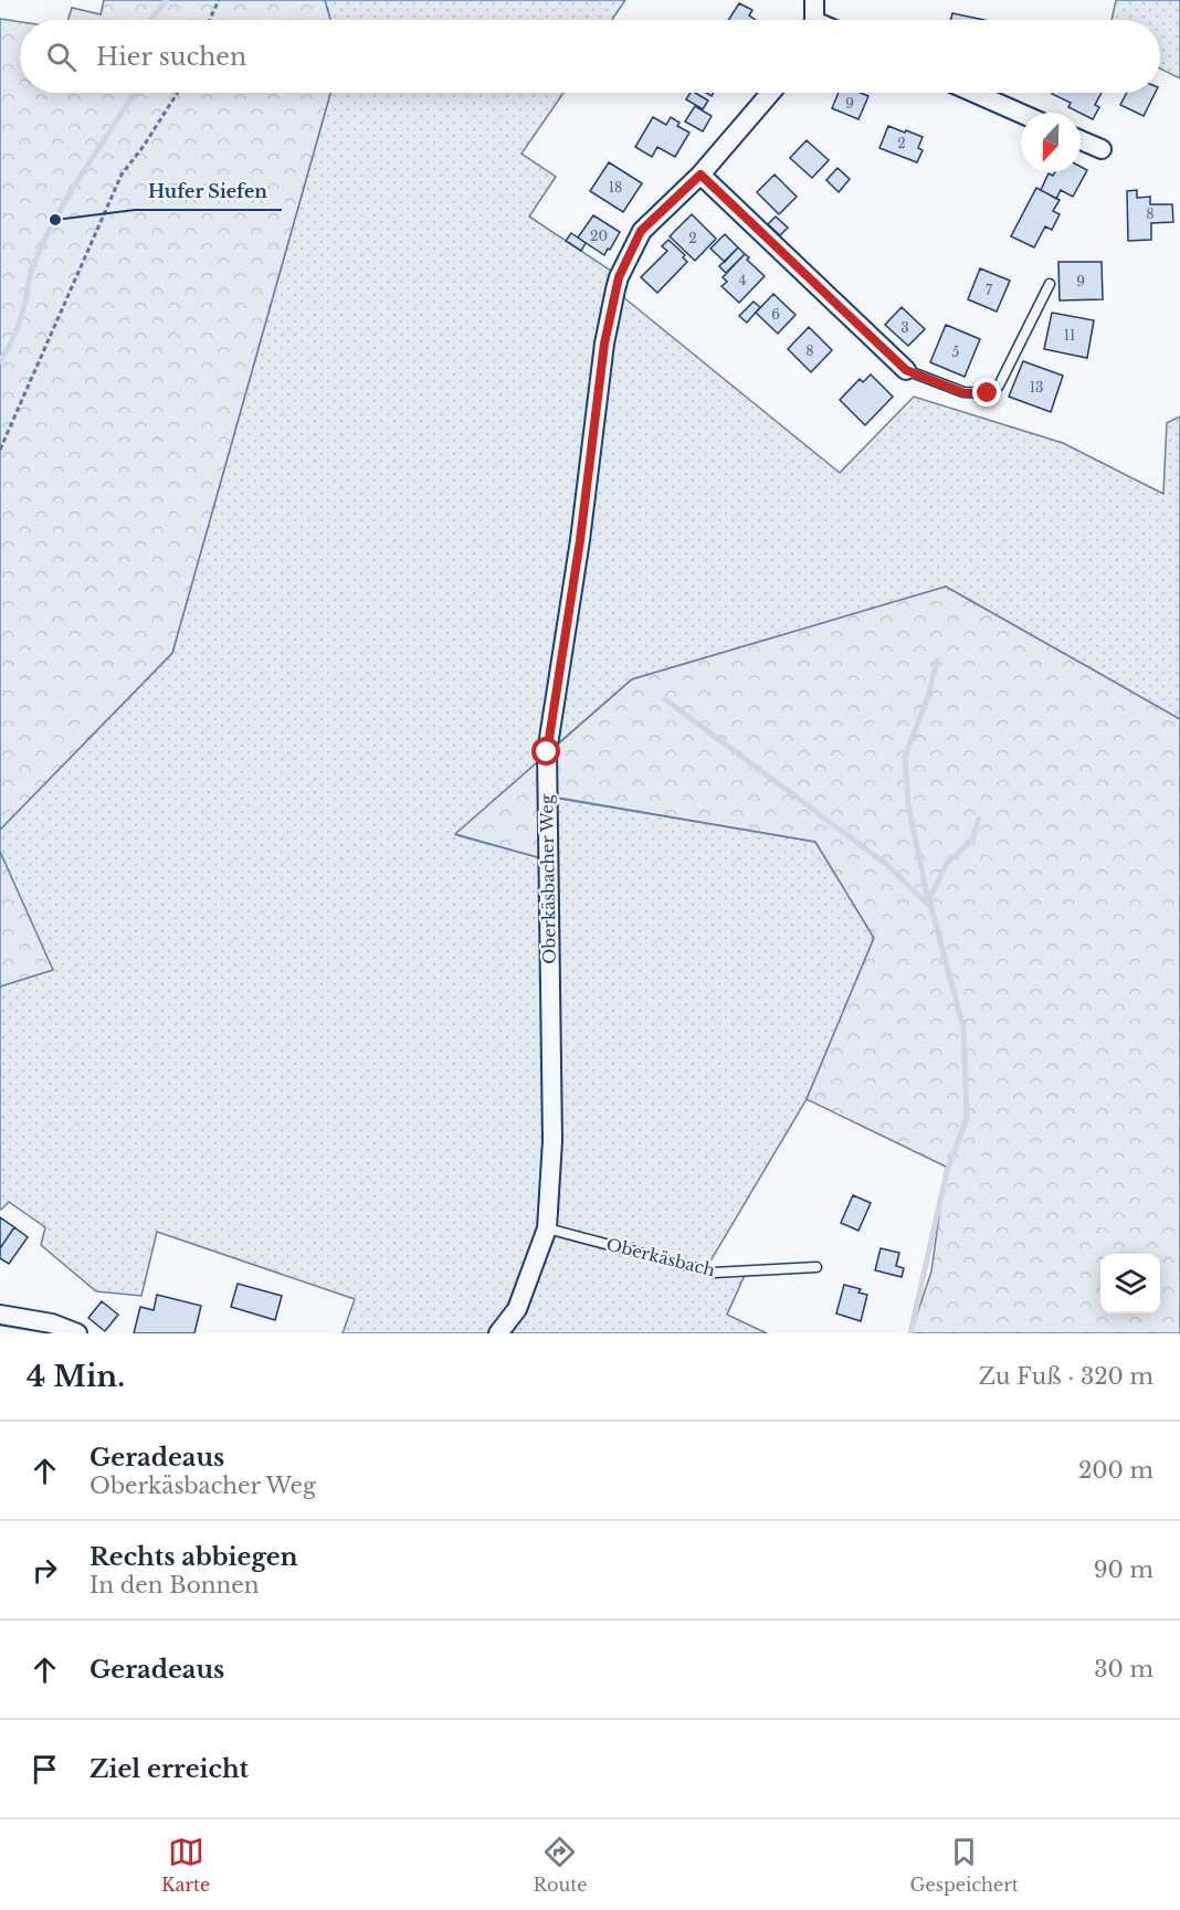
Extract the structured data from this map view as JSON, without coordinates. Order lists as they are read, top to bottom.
{
  "streets": {
    "street": ["Oberkäsbacher Weg"],
    "lane": ["Oberkäsbach"]
  },
  "crossings": [
    ["Oberkäsbacher Weg", "Oberkäsbach"]
  ],
  "places": ["Hufer Siefen"],
  "house_numbers": [
    "9",
    "2",
    "18",
    "8",
    "20",
    "2",
    "4",
    "9",
    "7",
    "6",
    "3",
    "11",
    "8",
    "5",
    "13"
  ],
  "north": "bottom",
  "page": {
    "search": "Hier suchen",
    "heading": ["4 Min.", "Zu Fuß · 320 m"],
    "list": [
      ["Geradeaus", "Oberkäsbacher Weg", "200 m"],
      ["Rechts abbiegen", "In den Bonnen", "90 m"],
      ["Geradeaus", "30 m"],
      "Ziel erreicht"
    ],
    "nav": ["Karte", "Route", "Gespeichert"]
  }
}
